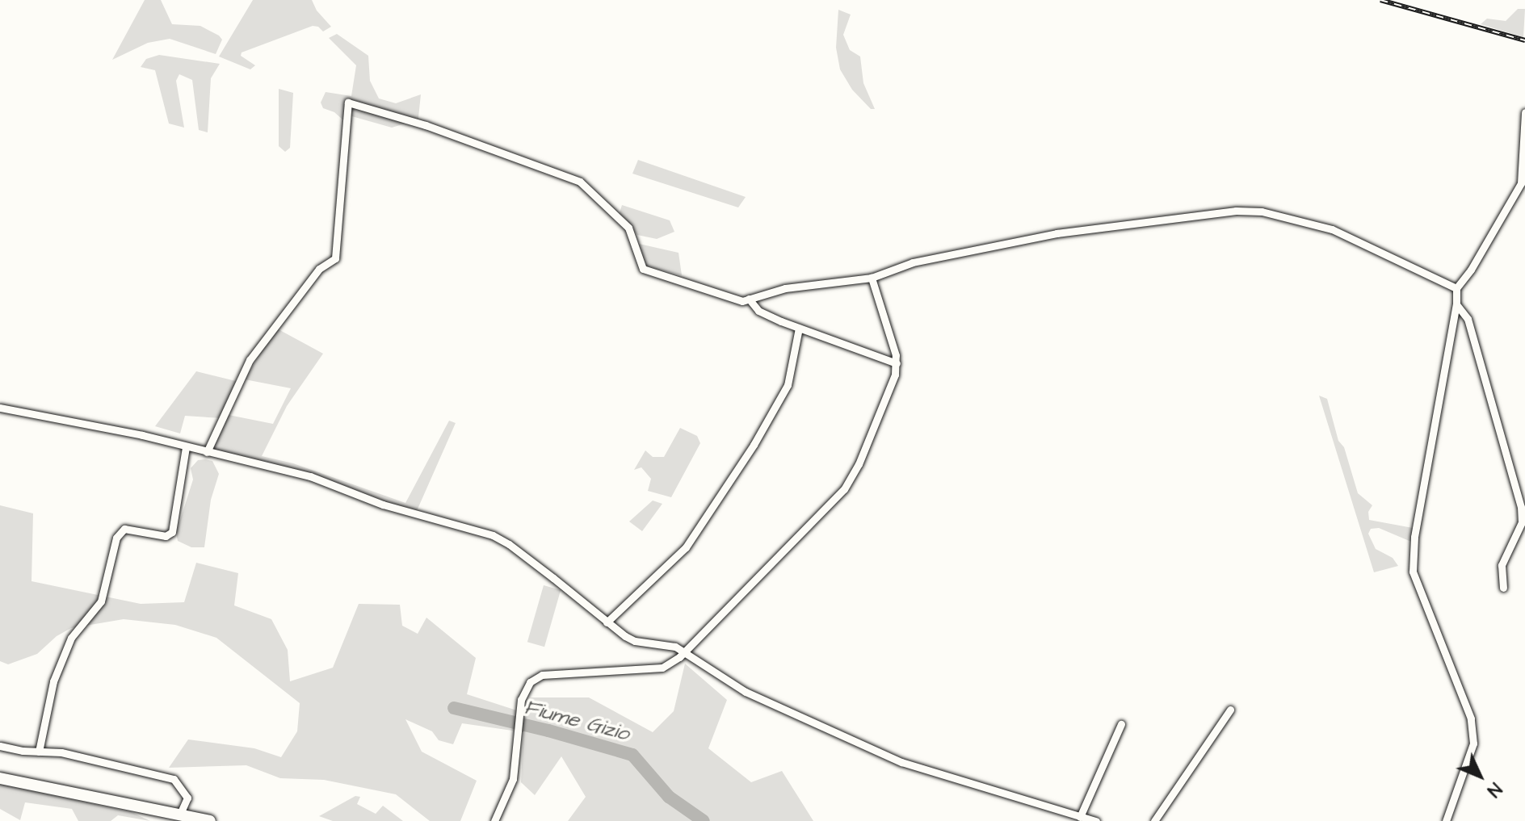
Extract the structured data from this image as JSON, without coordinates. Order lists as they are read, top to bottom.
{
  "water": ["Fiume Gizio"],
  "north": "bottom right"
}
